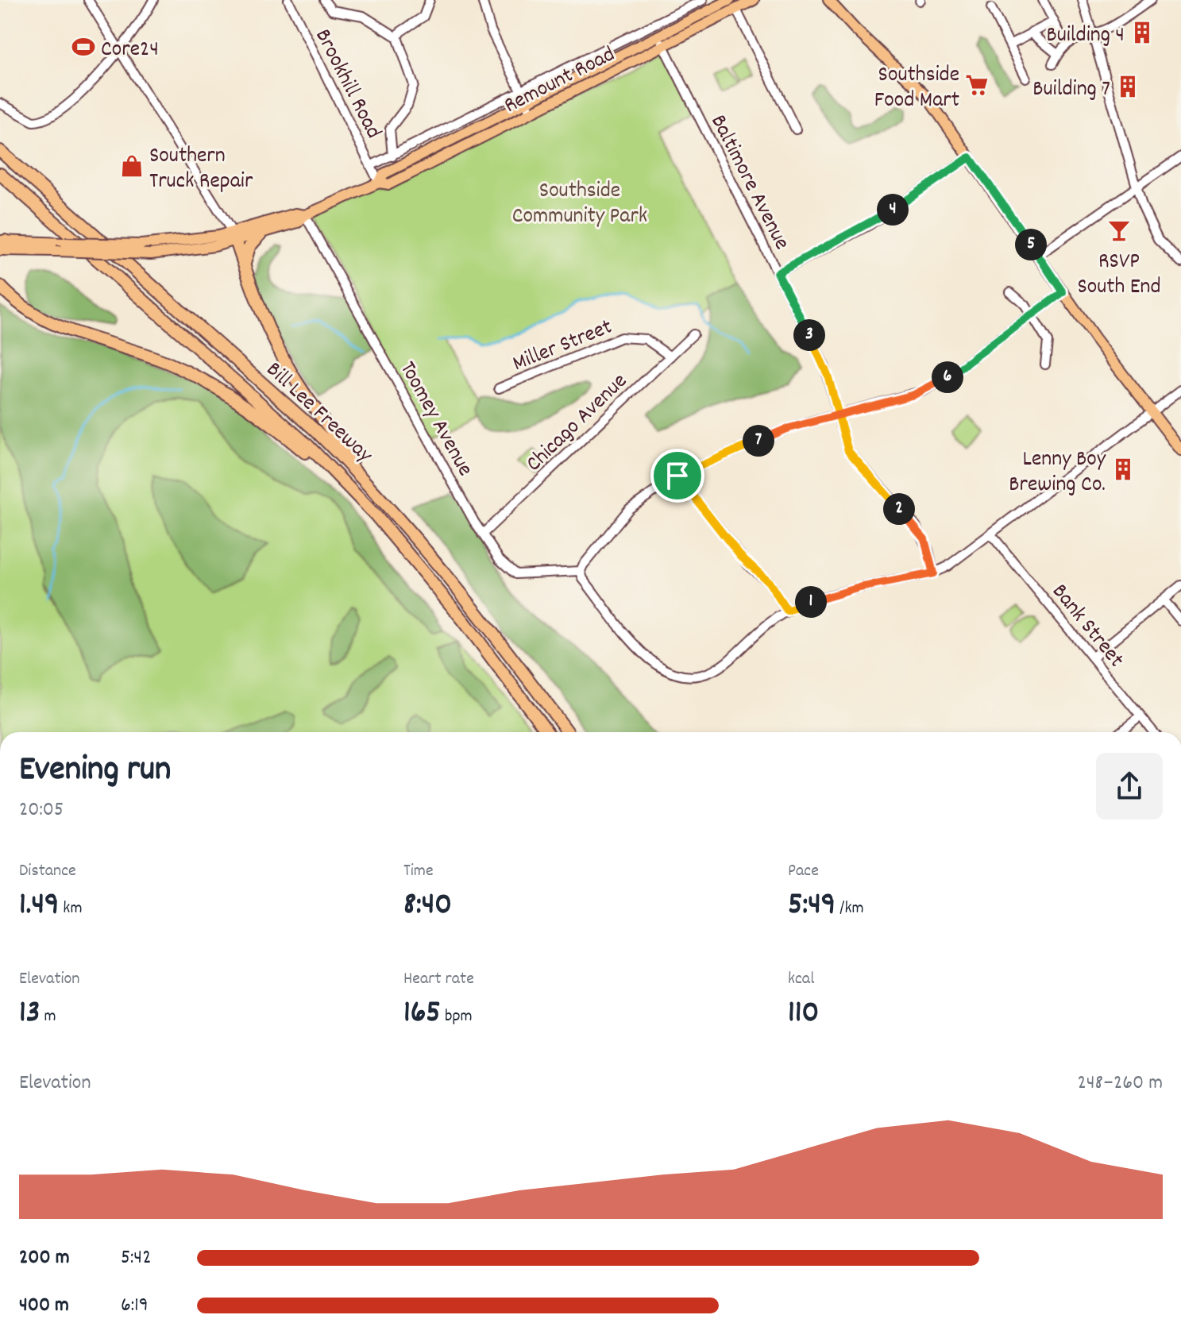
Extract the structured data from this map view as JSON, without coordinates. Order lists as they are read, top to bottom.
{
  "streets": {
    "highway": ["Bill Lee Freeway"],
    "main road": ["Remount Road"],
    "street": [
      "Brookhill Road",
      "Baltimore Avenue",
      "Miller Street",
      "Toomey Avenue",
      "Chicago Avenue",
      "Bank Street"
    ]
  },
  "crossings": [
    ["Remount Road", "Brookhill Road"],
    ["Remount Road", "Baltimore Avenue"],
    ["Remount Road", "Toomey Avenue"],
    ["Miller Street", "Chicago Avenue"],
    ["Toomey Avenue", "Chicago Avenue"]
  ],
  "parks": ["Southside Community Park"],
  "places": {
    "building": ["Building 4", "Building 7", "Lenny Boy Brewing Co."],
    "sports": ["Core24"],
    "supermarket": ["Southside Food Mart"],
    "shop": ["Southern Truck Repair"],
    "bar": ["RSVP South End"]
  },
  "page": {
    "pins": [
      "4",
      "5",
      "3",
      "6",
      "7",
      "2",
      "1"
    ],
    "heading": ["Evening run", "20:05"],
    "stats": [
      ["Distance", "1.49 km"],
      ["Time", "8:40"],
      ["Pace", "5:49 /km"],
      ["Elevation", "13 m"],
      ["Heart rate", "165 bpm"],
      ["kcal", "110"]
    ],
    "chart": ["Elevation", "248–260 m"],
    "list": [
      {
        "name": "200 m",
        "note": "5:42"
      },
      {
        "name": "400 m",
        "note": "6:19"
      }
    ]
  }
}
